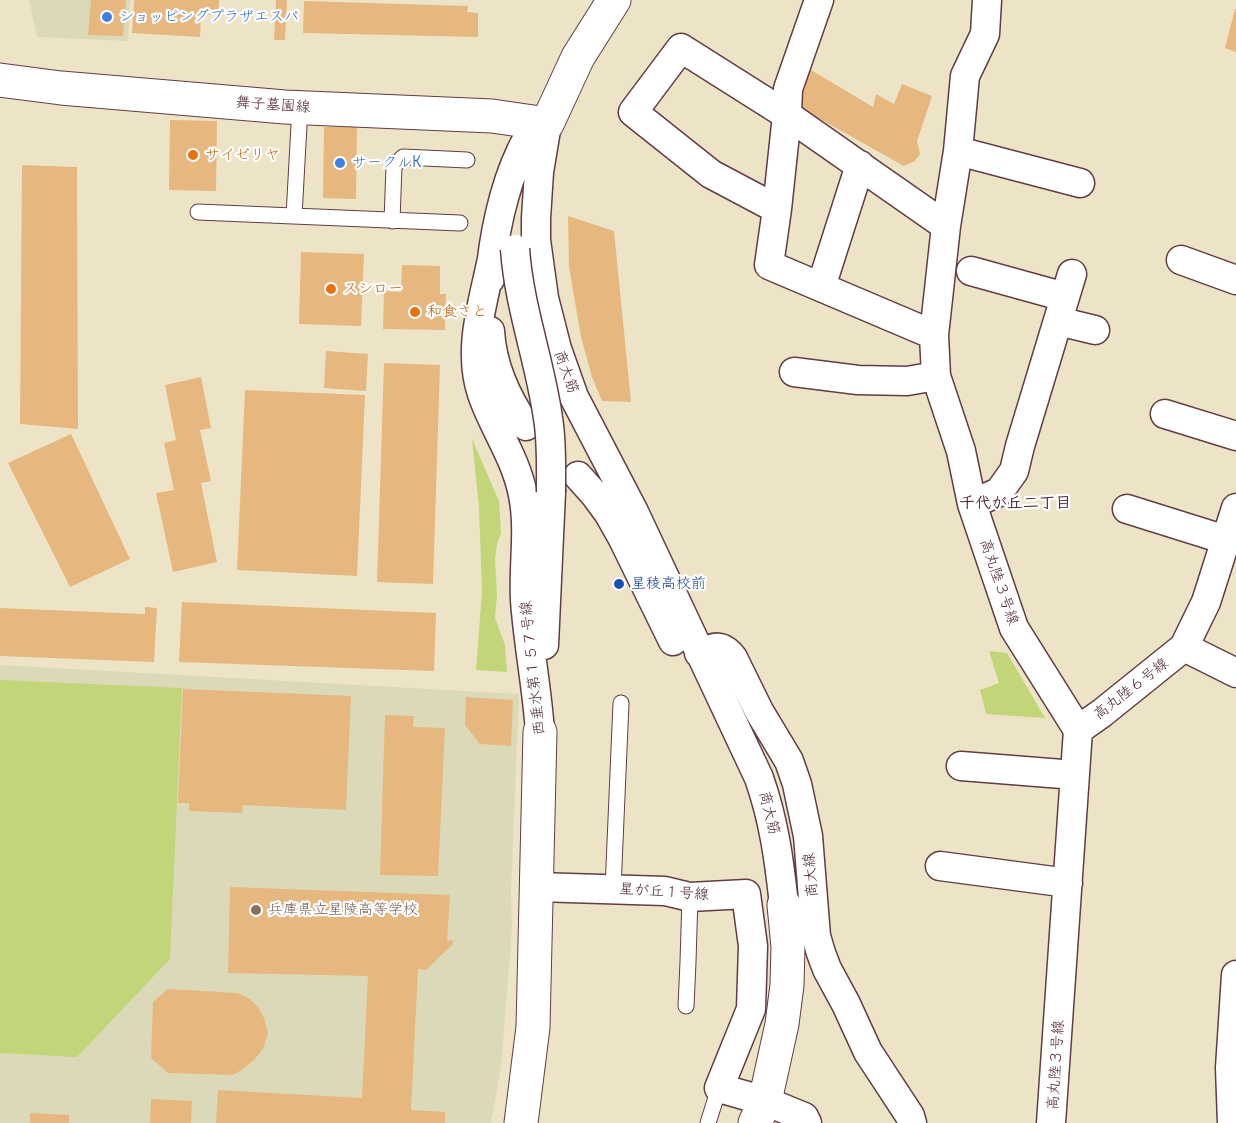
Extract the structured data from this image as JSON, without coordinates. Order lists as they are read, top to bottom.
{
  "streets": {
    "street": [
      "舞子墓園線",
      "商大筋",
      "高丸陸３号線",
      "西垂水第１５７号線",
      "高丸陸６号線",
      "商大線",
      "星が丘１号線"
    ]
  },
  "crossings": [
    ["舞子墓園線", "商大筋"],
    ["商大筋", "商大線"],
    ["高丸陸３号線", "高丸陸６号線"],
    ["西垂水第１５７号線", "星が丘１号線"]
  ],
  "districts": ["千代が丘二丁目"],
  "places": [
    "ショッピングプラザエスパ",
    "サイゼリヤ",
    "サークルK",
    "スシロー",
    "和食さと",
    "星稜高校前",
    "兵庫県立星陵高等学校"
  ]
}
